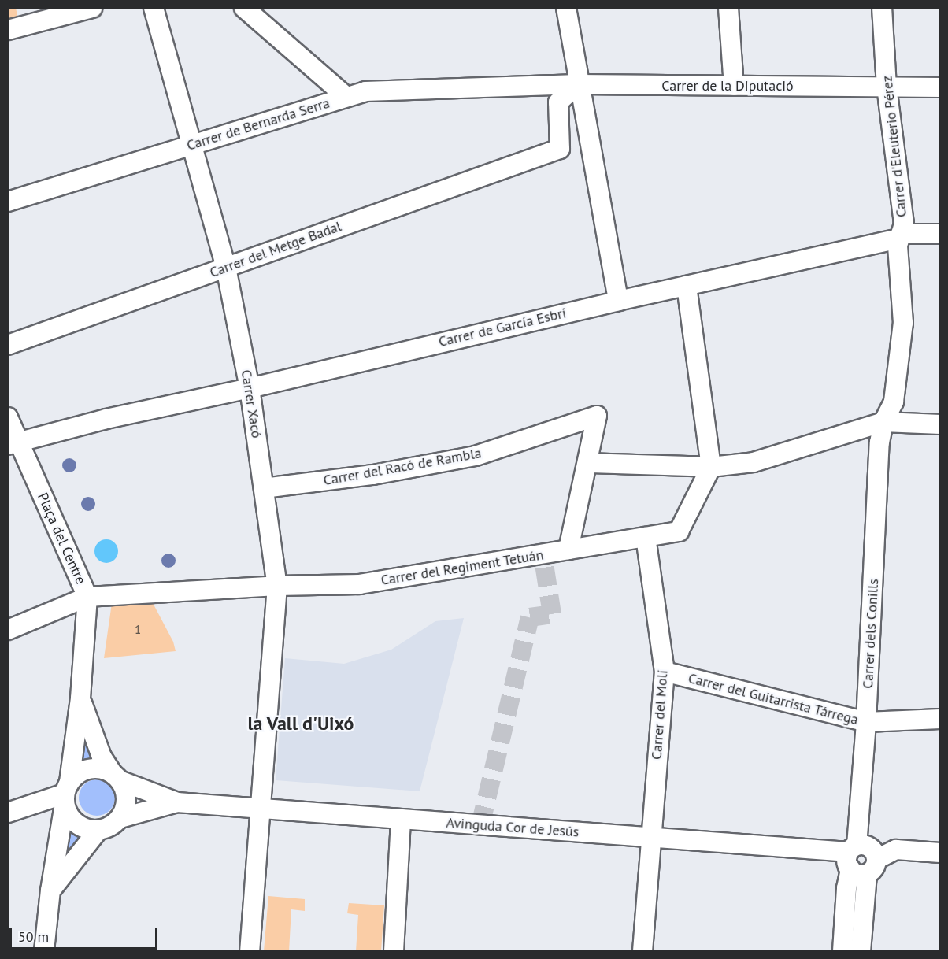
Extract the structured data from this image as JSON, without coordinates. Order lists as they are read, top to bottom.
{
  "streets": {
    "street": [
      "Carrer de la Diputació",
      "Carrer de Bernarda Serra",
      "Carrer d'Eleuterio Pérez",
      "Carrer del Metge Badal",
      "Carrer de García Esbrí",
      "Carrer Xacó",
      "Carrer del Racó de Rambla",
      "Plaça del Centre",
      "Carrer del Regiment Tetuán",
      "Carrer dels Conills",
      "Carrer del Guitarrista Tárrega",
      "Carrer del Molí",
      "Avinguda Cor de Jesús"
    ]
  },
  "crossings": [
    ["Carrer de la Diputació", "Carrer de Bernarda Serra"],
    ["Carrer de la Diputació", "Carrer d'Eleuterio Pérez"],
    ["Carrer de la Diputació", "Carrer del Metge Badal"],
    ["Carrer de Bernarda Serra", "Carrer Xacó"],
    ["Carrer d'Eleuterio Pérez", "Carrer de García Esbrí"],
    ["Carrer d'Eleuterio Pérez", "Carrer dels Conills"],
    ["Carrer del Metge Badal", "Carrer Xacó"],
    ["Carrer de García Esbrí", "Carrer Xacó"],
    ["Carrer de García Esbrí", "Plaça del Centre"],
    ["Carrer Xacó", "Carrer del Racó de Rambla"],
    ["Carrer Xacó", "Plaça del Centre"],
    ["Carrer Xacó", "Carrer del Regiment Tetuán"],
    ["Carrer Xacó", "Avinguda Cor de Jesús"],
    ["Carrer del Racó de Rambla", "Carrer del Regiment Tetuán"],
    ["Plaça del Centre", "Carrer del Regiment Tetuán"],
    ["Carrer del Regiment Tetuán", "Carrer del Molí"],
    ["Carrer dels Conills", "Carrer del Guitarrista Tárrega"],
    ["Carrer dels Conills", "Avinguda Cor de Jesús"],
    ["Carrer del Guitarrista Tárrega", "Carrer del Molí"],
    ["Carrer del Molí", "Avinguda Cor de Jesús"]
  ],
  "districts": ["la Vall d'Uixó"],
  "house_numbers": ["1"],
  "scale_bar": "50 m"
}
